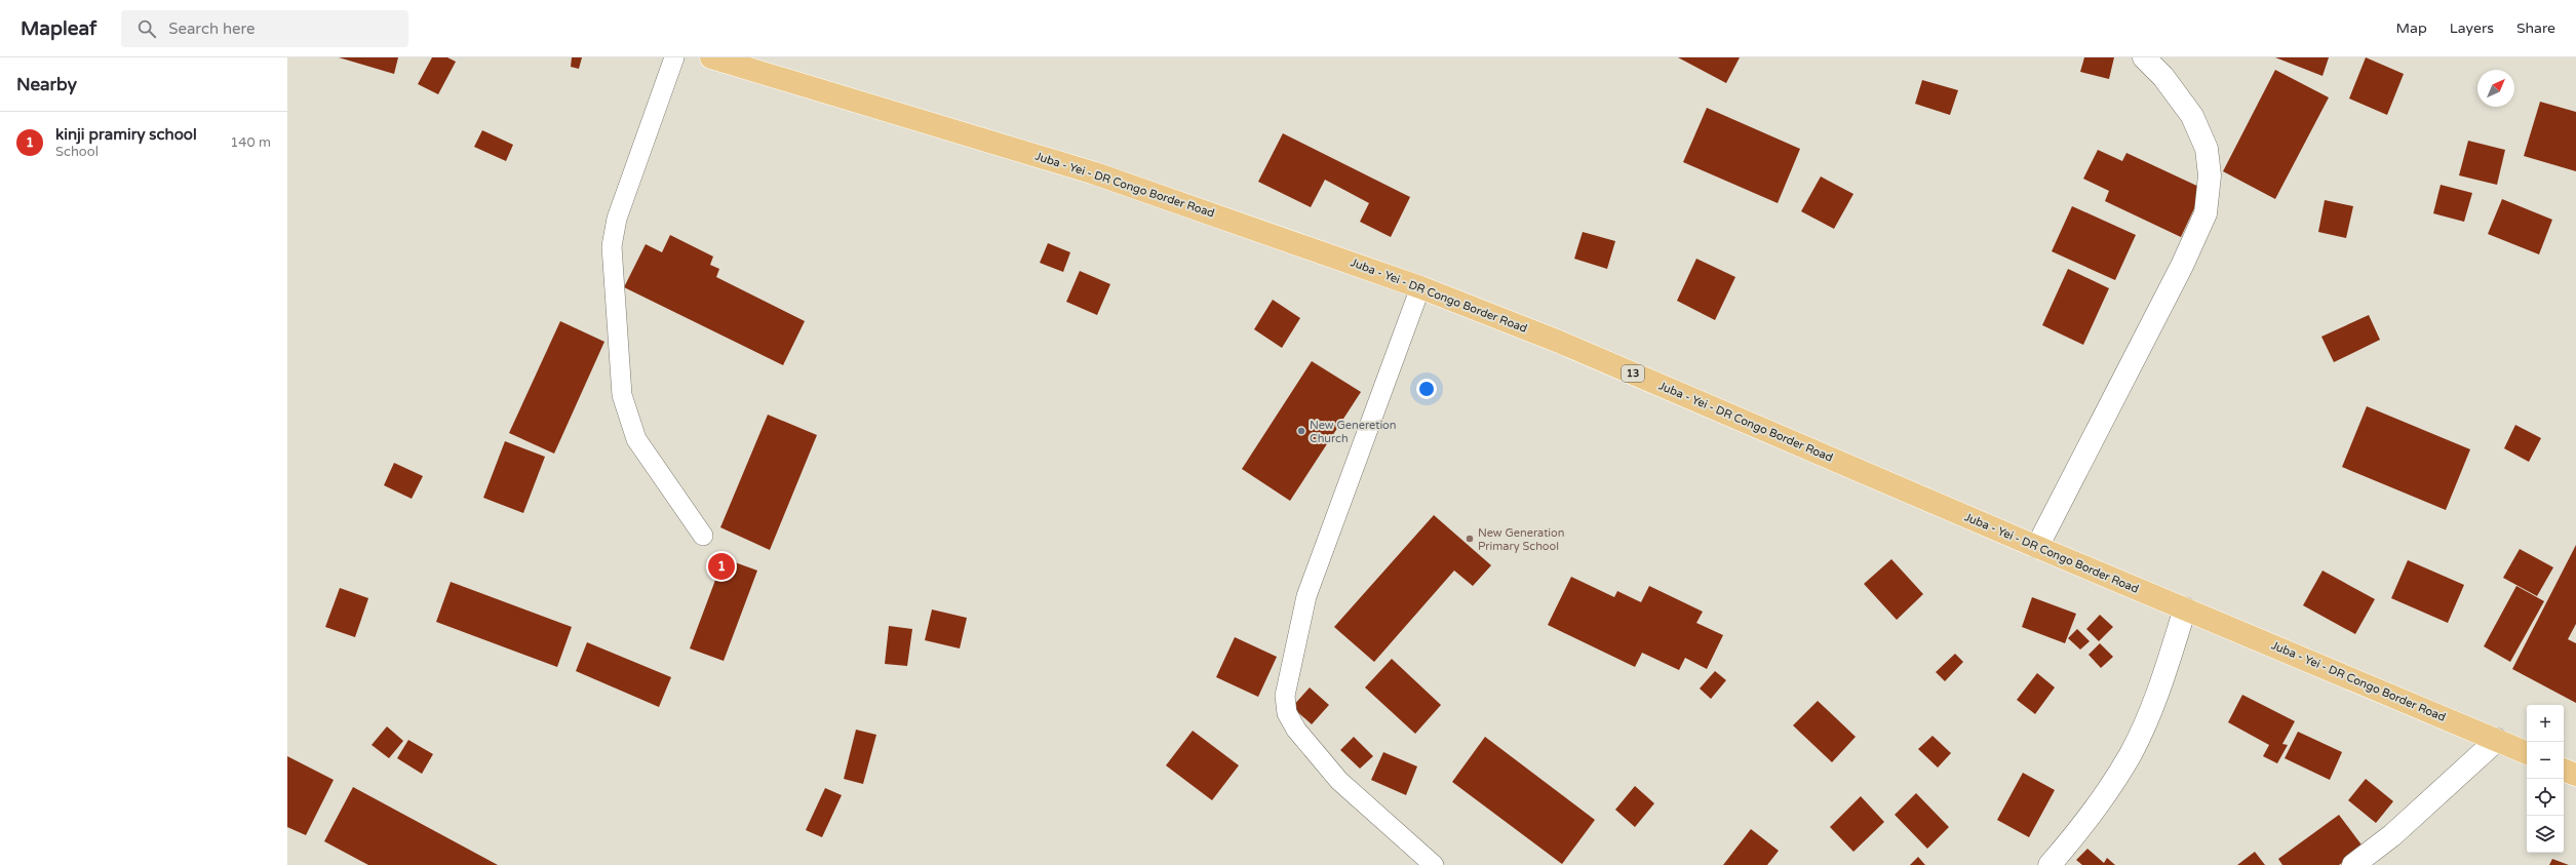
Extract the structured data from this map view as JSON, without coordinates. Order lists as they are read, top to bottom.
{
  "streets": {
    "main road": ["Juba - Yei - DR Congo Border Road", "13"]
  },
  "places": ["New Generetion Church", "New Generation Primary School"],
  "north": "top right",
  "page": {
    "header": "Mapleaf",
    "search": "Search here",
    "nav": ["Map", "Layers", "Share"],
    "heading": "Nearby",
    "list": [
      {
        "mark": "1",
        "name": "kinji pramiry school",
        "note": "School",
        "value": "140 m"
      }
    ],
    "pins": "1",
    "map_buttons": ["+", "−"]
  }
}
